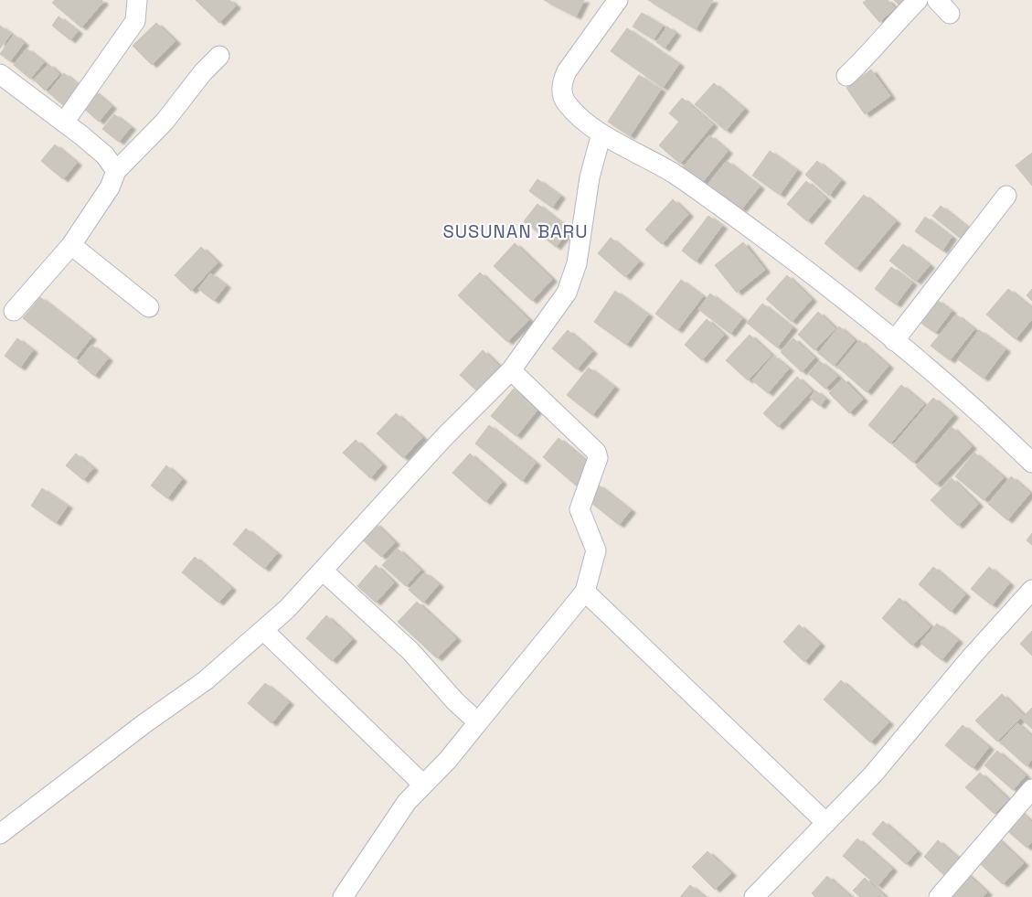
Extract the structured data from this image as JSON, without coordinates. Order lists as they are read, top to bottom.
{
  "districts": ["SUSUNAN BARU"]
}
